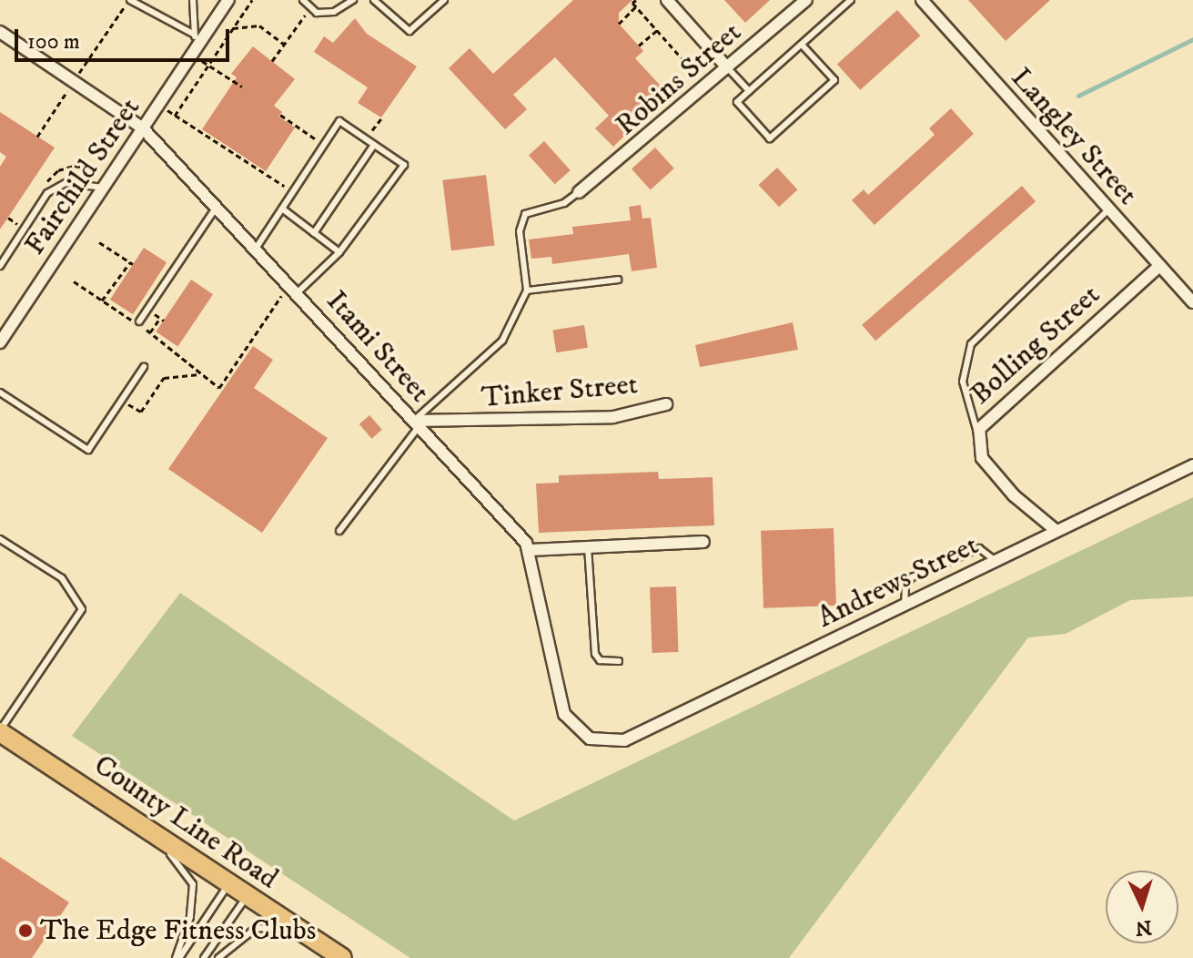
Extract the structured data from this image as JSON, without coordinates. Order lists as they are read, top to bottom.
{
  "streets": {
    "main road": ["County Line Road"],
    "street": [
      "Robins Street",
      "Langley Street",
      "Fairchild Street",
      "Bolling Street",
      "Itami Street",
      "Tinker Street",
      "Andrews Street"
    ]
  },
  "crossings": [
    ["Langley Street", "Bolling Street"],
    ["Fairchild Street", "Itami Street"],
    ["Bolling Street", "Andrews Street"],
    ["Itami Street", "Tinker Street"],
    ["Itami Street", "Andrews Street"]
  ],
  "places": ["The Edge Fitness Clubs"],
  "scale_bar": "100 m",
  "north": "bottom"
}
